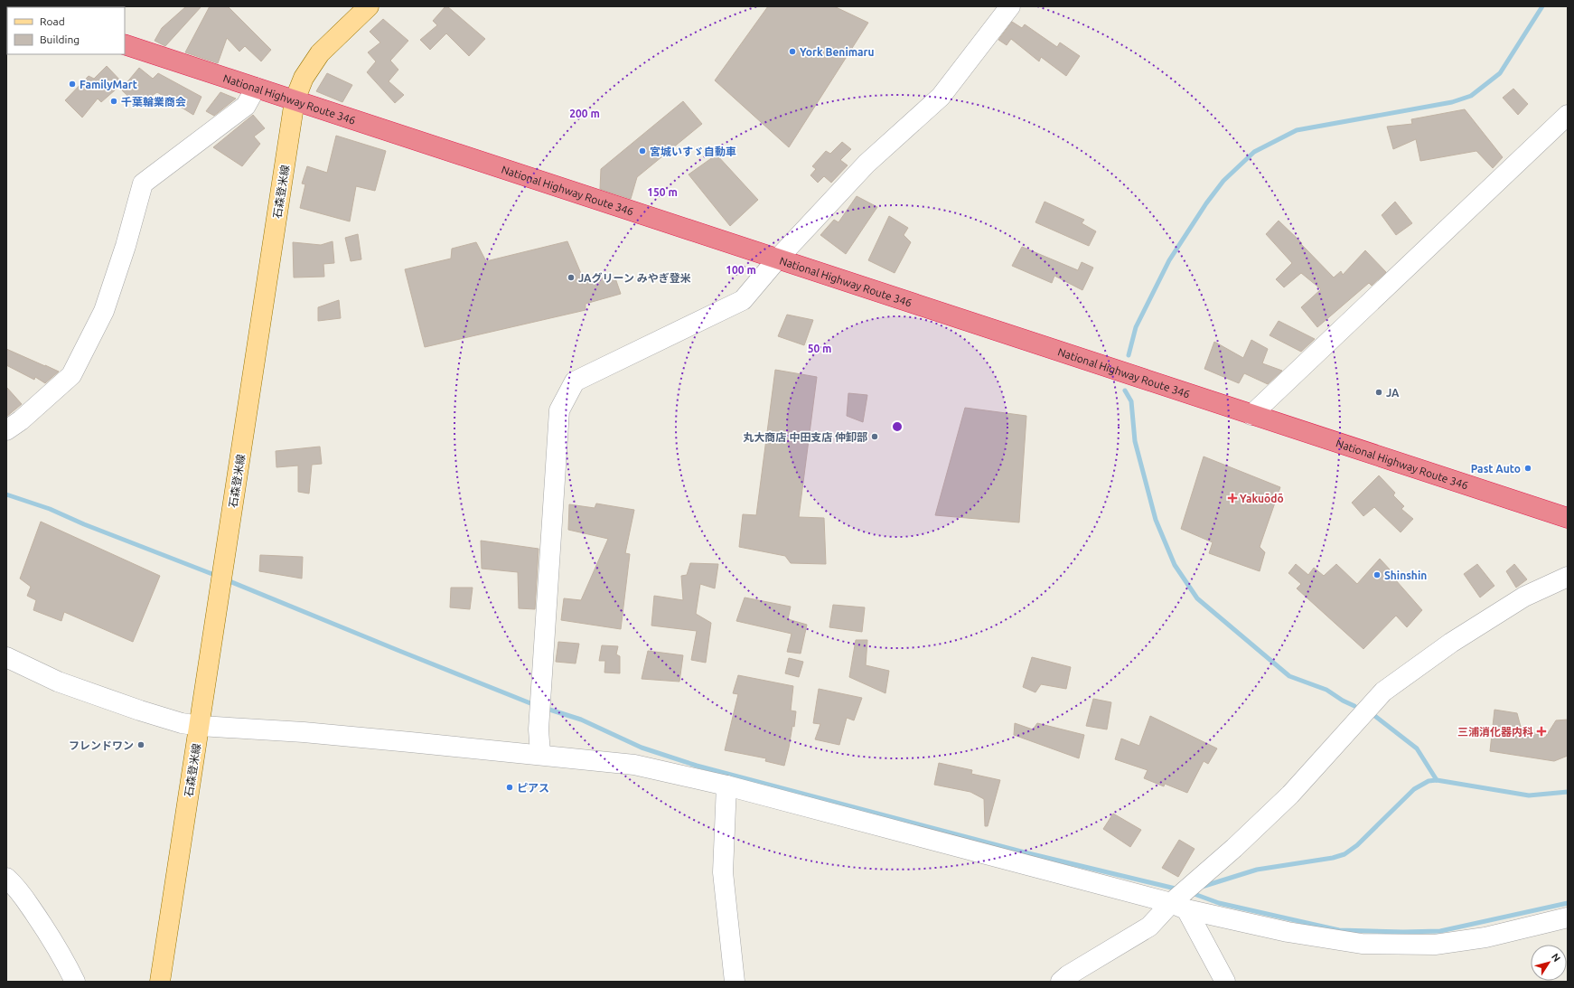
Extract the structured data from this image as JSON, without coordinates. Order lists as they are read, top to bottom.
{
  "streets": {
    "highway": ["National Highway Route 346"],
    "main road": ["石森登米線"]
  },
  "crossings": [
    ["National Highway Route 346", "石森登米線"]
  ],
  "places": {
    "other": [
      "York Benimaru",
      "FamilyMart",
      "千葉輪業商会",
      "宮城いすゞ自動車",
      "JAグリーン みやぎ登米",
      "JA",
      "丸大商店 中田支店 仲卸部",
      "Past Auto",
      "Shinshin",
      "フレンドワン",
      "ピアス"
    ],
    "health": ["Yakuōdō", "三浦消化器内科"]
  },
  "legend": ["Road", "Building"],
  "north": "top right",
  "rings": [
    "200 m",
    "150 m",
    "100 m",
    "50 m"
  ]
}
